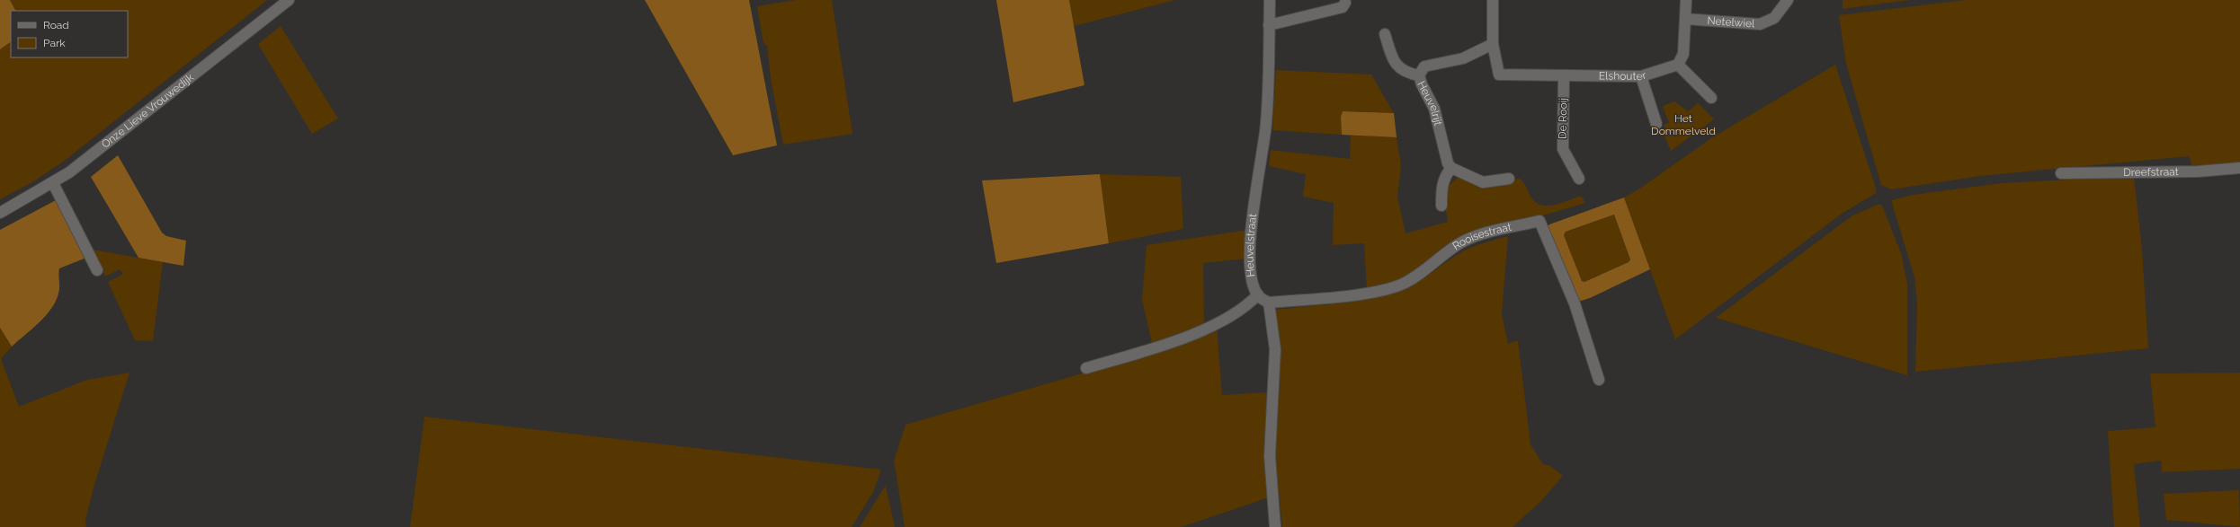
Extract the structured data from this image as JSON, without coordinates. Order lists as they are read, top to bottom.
{
  "streets": {
    "street": [
      "Netelwiel",
      "Elshouter",
      "Heuvelrijt",
      "Onze Lieve Vrouwedijk",
      "De Rooij",
      "Dreefstraat",
      "Rooisestraat",
      "Heuvelstraat"
    ]
  },
  "crossings": [
    ["Elshouter", "Heuvelrijt"],
    ["Elshouter", "De Rooij"]
  ],
  "parks": ["Het Dommelveld"],
  "legend": ["Road", "Park"]
}
